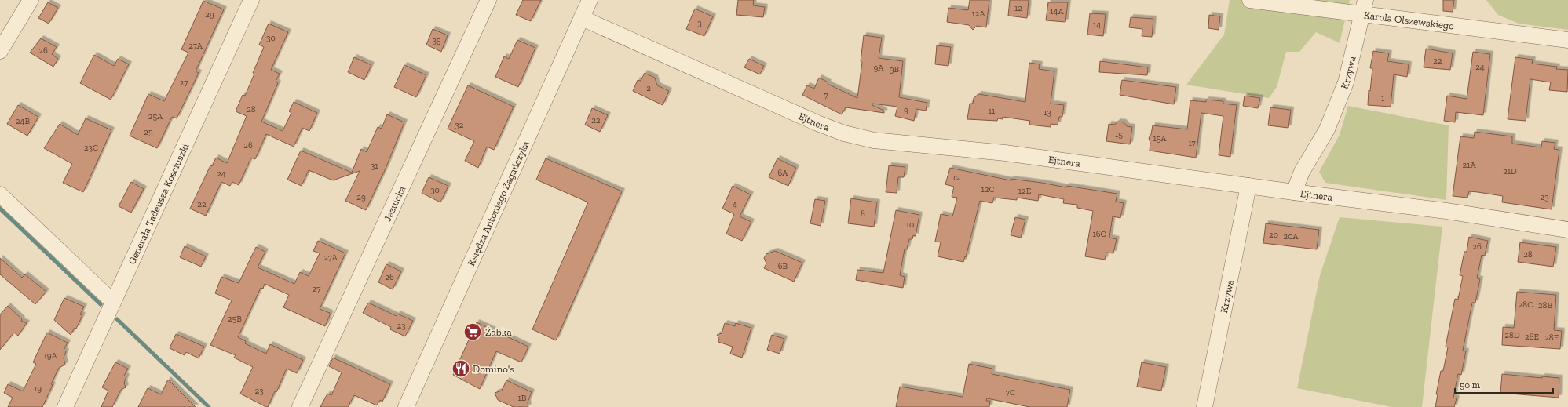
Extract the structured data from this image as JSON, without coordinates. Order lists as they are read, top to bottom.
{
  "streets": {
    "street": [
      "Karola Olszewskiego",
      "Krzywa",
      "Ejtnera",
      "Generała Tadeusza Kościuszki",
      "Księdza Antoniego Zagańczyka",
      "Jezuicka"
    ]
  },
  "crossings": [
    ["Karola Olszewskiego", "Krzywa"],
    ["Krzywa", "Ejtnera"],
    ["Ejtnera", "Księdza Antoniego Zagańczyka"]
  ],
  "places": {
    "supermarket": ["Żabka"],
    "restaurant": ["Domino's"]
  },
  "house_numbers": [
    "12",
    "14A",
    "12A",
    "29",
    "3",
    "14",
    "30",
    "35",
    "27A",
    "26",
    "22",
    "24",
    "9A",
    "9B",
    "27",
    "2",
    "7",
    "1",
    "28",
    "9",
    "11",
    "13",
    "25A",
    "22",
    "24B",
    "32",
    "25",
    "15",
    "15A",
    "17",
    "26",
    "23C",
    "21A",
    "31",
    "21D",
    "6A",
    "24",
    "12",
    "12C",
    "30",
    "12E",
    "29",
    "23",
    "22",
    "4",
    "8",
    "10",
    "16C",
    "20",
    "20A",
    "26",
    "28",
    "27A",
    "6B",
    "26",
    "27",
    "28C",
    "28B",
    "25B",
    "23",
    "28D",
    "28E",
    "28F",
    "19A",
    "19",
    "23",
    "7C",
    "1B"
  ],
  "scale_bar": "50 m"
}
